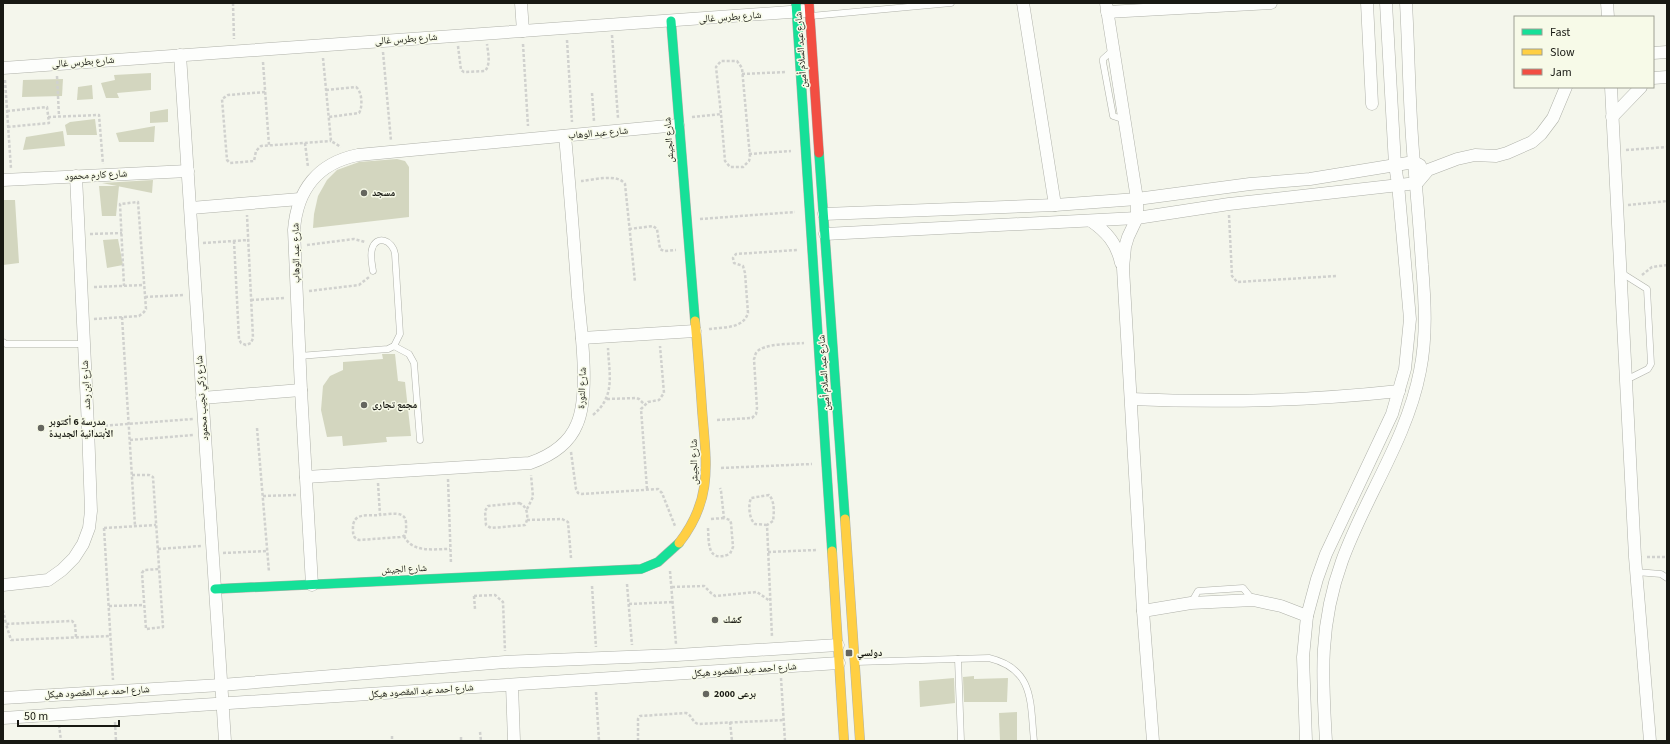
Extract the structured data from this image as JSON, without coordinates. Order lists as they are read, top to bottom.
{
  "streets": {
    "street": [
      "شارع بطرس غالى",
      "شارع عبد السلام أمين",
      "شارع عبد الوهاب",
      "شارع الجيش",
      "شارع كارم محمود",
      "شارع ابن رشد",
      "شارع الثورة",
      "شارع زكي نجيب محمود",
      "شارع احمد عبد المقصود هيكل"
    ]
  },
  "crossings": [
    ["شارع بطرس غالى", "شارع عبد السلام أمين"],
    ["شارع بطرس غالى", "شارع الجيش"],
    ["شارع بطرس غالى", "شارع زكي نجيب محمود"],
    ["شارع عبد السلام أمين", "شارع احمد عبد المقصود هيكل"],
    ["شارع عبد الوهاب", "شارع الجيش"],
    ["شارع عبد الوهاب", "شارع الثورة"],
    ["شارع الجيش", "شارع زكي نجيب محمود"],
    ["شارع كارم محمود", "شارع ابن رشد"],
    ["شارع كارم محمود", "شارع زكي نجيب محمود"],
    ["شارع زكي نجيب محمود", "شارع احمد عبد المقصود هيكل"]
  ],
  "places": {
    "other": [
      "مسجد",
      "مجمع تجارى",
      "مدرسة 6 أكتوبر الأبتدائية الجديدة",
      "كشك",
      "برعى 2000"
    ],
    "transit": ["دولسي"]
  },
  "legend": ["Fast", "Slow", "Jam"],
  "scale_bar": "50 m"
}
